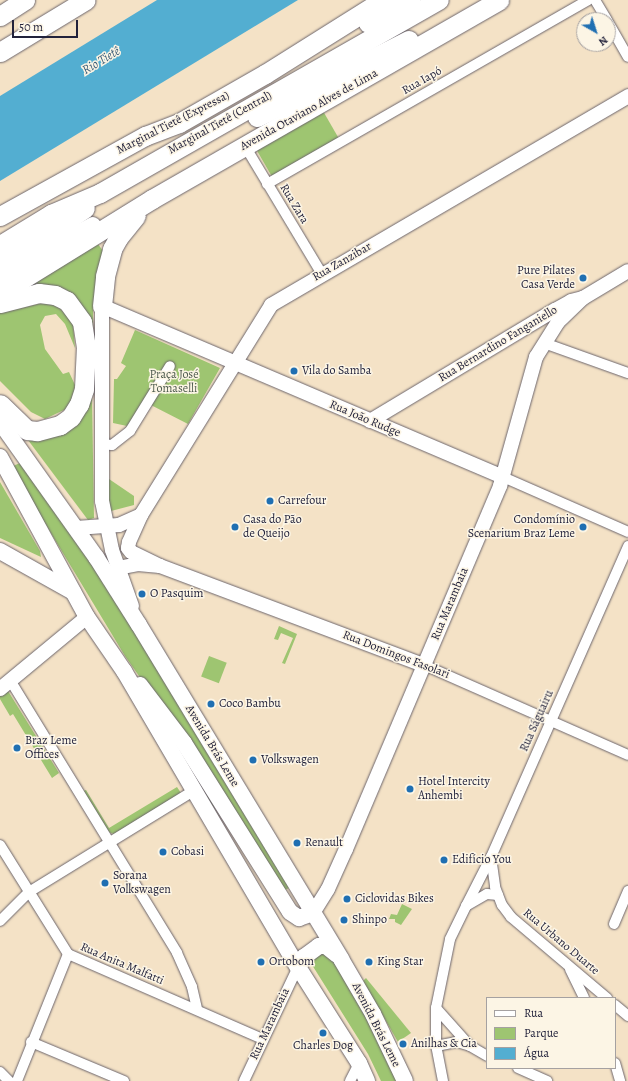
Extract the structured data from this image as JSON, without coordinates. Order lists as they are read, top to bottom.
{
  "streets": {
    "highway": ["Avenida Otaviano Alves de Lima", "Marginal Tietê (Expressa)", "Marginal Tietê (Central)"],
    "main road": ["Avenida Brás Leme"],
    "street": [
      "Rua Iapó",
      "Rua Zara",
      "Rua Zanzibar",
      "Rua Bernardino Fanganiello",
      "Rua João Rudge",
      "Rua Marambaia",
      "Rua Domingos Fasolari",
      "Rua Ságuairu",
      "Rua Urbano Duarte",
      "Rua Anita Malfatti"
    ]
  },
  "crossings": [
    ["Rua Iapó", "Rua Zara"],
    ["Avenida Otaviano Alves de Lima", "Rua Zara"],
    ["Rua Zara", "Rua Zanzibar"],
    ["Rua Zanzibar", "Rua João Rudge"],
    ["Rua Zanzibar", "Rua Domingos Fasolari"],
    ["Rua Bernardino Fanganiello", "Rua João Rudge"],
    ["Rua Bernardino Fanganiello", "Rua Marambaia"],
    ["Rua João Rudge", "Rua Marambaia"],
    ["Rua Marambaia", "Rua Domingos Fasolari"],
    ["Rua Marambaia", "Avenida Brás Leme"],
    ["Rua Marambaia", "Rua Anita Malfatti"],
    ["Rua Domingos Fasolari", "Rua Ságuairu"],
    ["Rua Ságuairu", "Rua Urbano Duarte"]
  ],
  "water": ["Rio Tietê"],
  "parks": ["Praça José Tomaselli"],
  "places": [
    "Pure Pilates Casa Verde",
    "Vila do Samba",
    "Carrefour",
    "Casa do Pão de Queijo",
    "Condomínio Scenarium Braz Leme",
    "O Pasquim",
    "Coco Bambu",
    "Braz Leme Offices",
    "Volkswagen",
    "Hotel Intercity Anhembi",
    "Renault",
    "Cobasi",
    "Edifício You",
    "Sorana Volkswagen",
    "Ciclovidas Bikes",
    "Shinpo",
    "Ortobom",
    "King Star",
    "Charles Dog",
    "Anilhas & Cia"
  ],
  "legend": ["Rua", "Parque", "Água"],
  "scale_bar": "50 m",
  "north": "bottom right"
}
